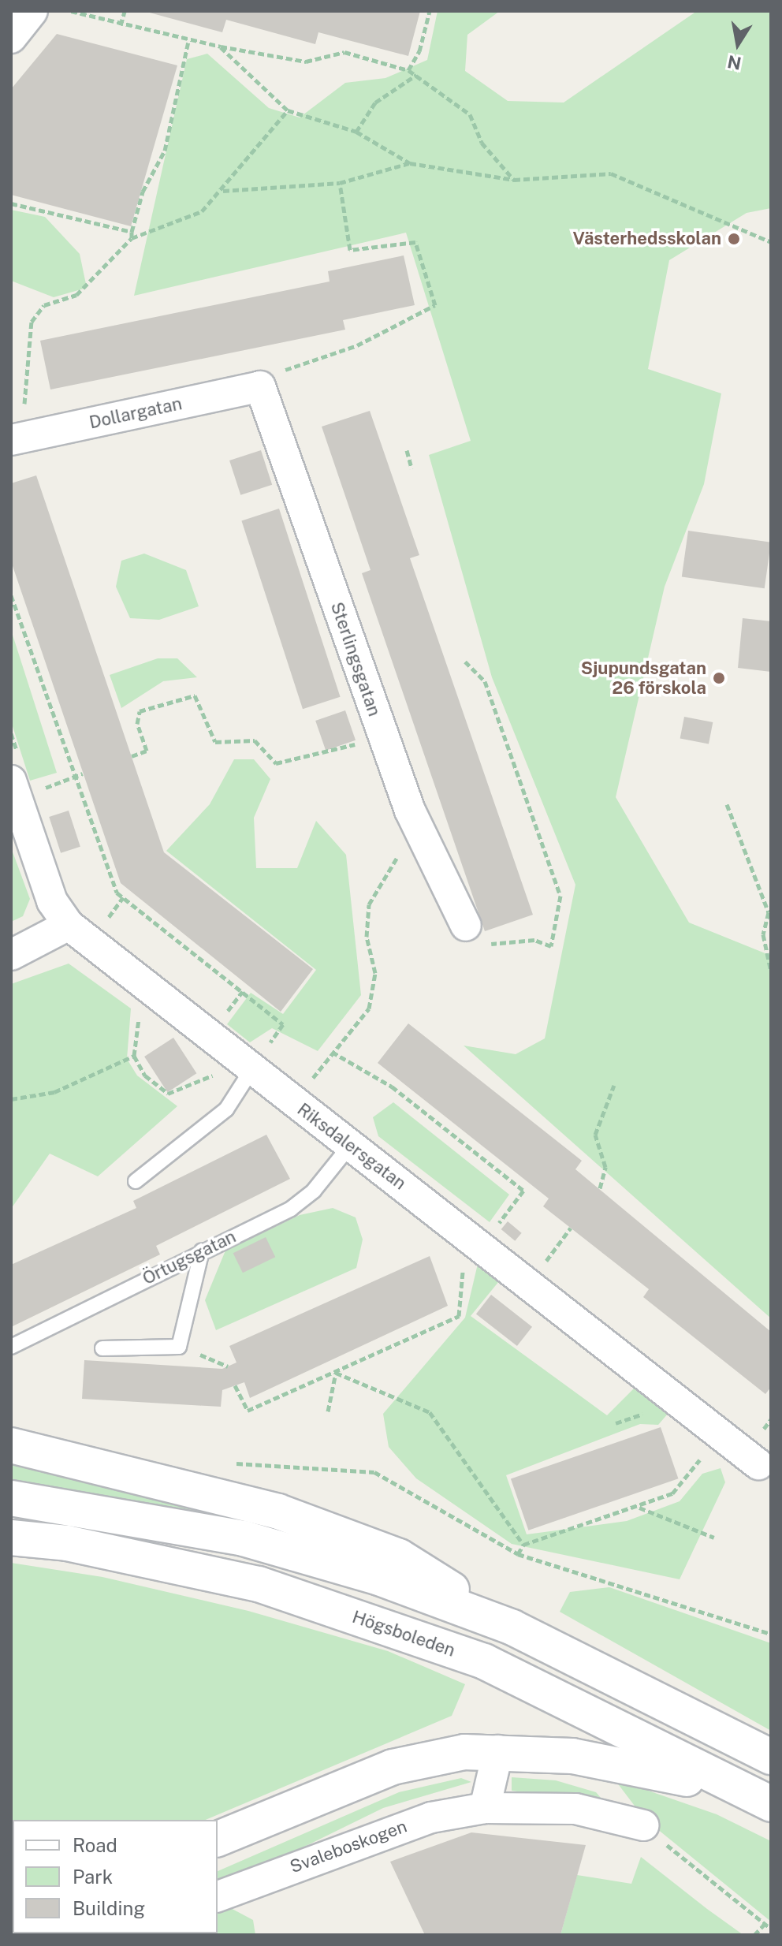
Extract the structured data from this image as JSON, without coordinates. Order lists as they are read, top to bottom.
{
  "streets": {
    "main road": ["Högsboleden"],
    "street": [
      "Dollargatan",
      "Sterlingsgatan",
      "Riksdalersgatan",
      "Svaleboskogen"
    ],
    "lane": ["Örtugsgatan"]
  },
  "crossings": [
    ["Dollargatan", "Sterlingsgatan"],
    ["Riksdalersgatan", "Örtugsgatan"]
  ],
  "places": ["Västerhedsskolan", "Sjupundsgatan 26 förskola"],
  "legend": ["Road", "Park", "Building"],
  "north": "bottom"
}
